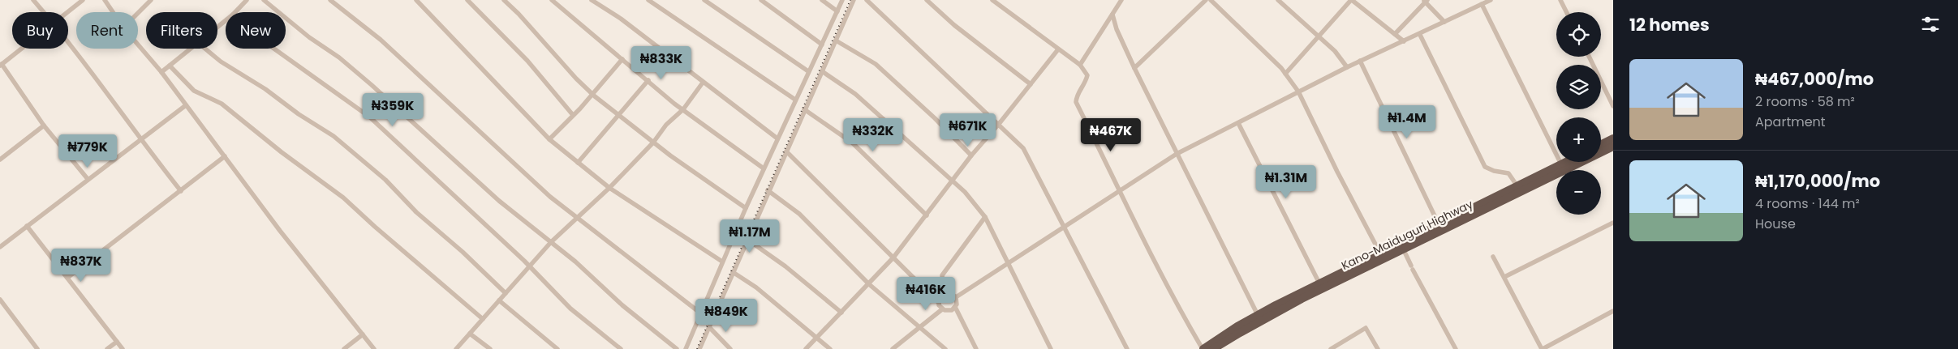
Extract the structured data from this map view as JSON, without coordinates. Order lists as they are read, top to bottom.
{
  "streets": {
    "highway": ["Kano-Maiduguri Highway"]
  },
  "page": {
    "heading": "12 homes",
    "map_buttons": ["+", "−"],
    "chip": [
      "Buy",
      "Rent",
      "Filters",
      "New"
    ],
    "price": [
      "₦833K",
      "₦359K",
      "₦1.4M",
      "₦671K",
      "₦332K",
      "₦467K",
      "₦779K",
      "₦1.31M",
      "₦1.17M",
      "₦837K",
      "₦416K",
      "₦849K"
    ],
    "list": [
      {
        "name": "₦467,000/mo",
        "note": "2 rooms · 58 m² · Apartment"
      },
      {
        "name": "₦1,170,000/mo",
        "note": "4 rooms · 144 m² · House"
      }
    ]
  }
}
